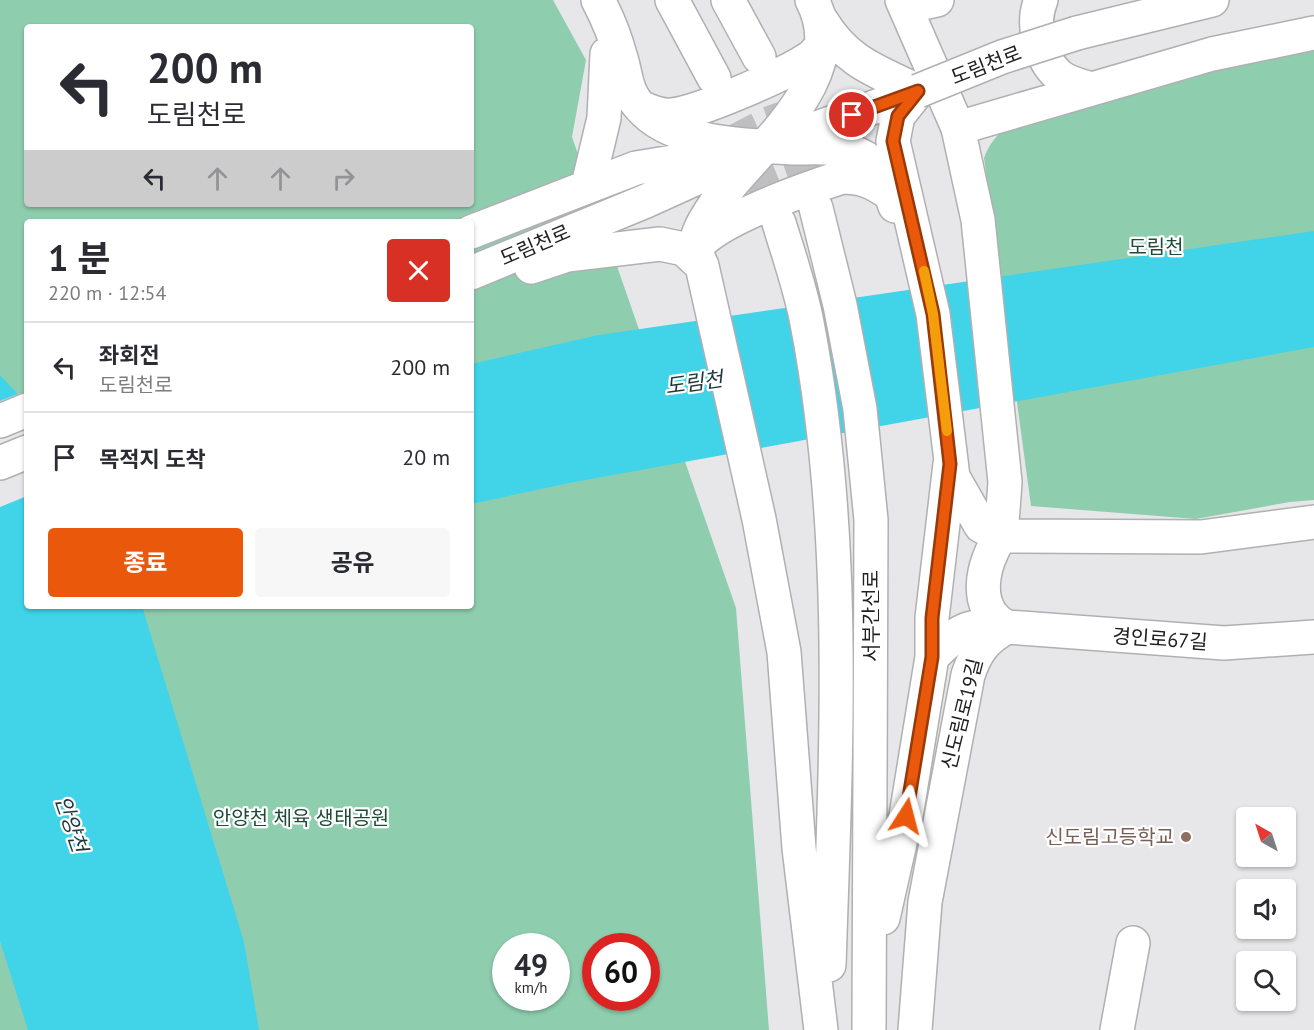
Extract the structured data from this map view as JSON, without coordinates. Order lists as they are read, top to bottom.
{
  "streets": {
    "main road": [
      "도림천로",
      "서부간선로",
      "경인로67길",
      "신도림로19길"
    ]
  },
  "crossings": [
    ["경인로67길", "신도림로19길"]
  ],
  "water": ["도림천", "안양천"],
  "parks": ["도림천", "안양천 체육 생태공원"],
  "places": ["신도림고등학교"],
  "north": "top left",
  "page": {
    "turn": ["200 m", "도림천로"],
    "heading": ["1 분", "220 m · 12:54"],
    "list": [
      {
        "name": "좌회전",
        "note": "도림천로",
        "value": "200 m"
      },
      {
        "name": "목적지 도착",
        "value": "20 m"
      }
    ],
    "buttons": ["종료", "공유"],
    "speed": "49 km/h",
    "limit": "60"
  }
}
